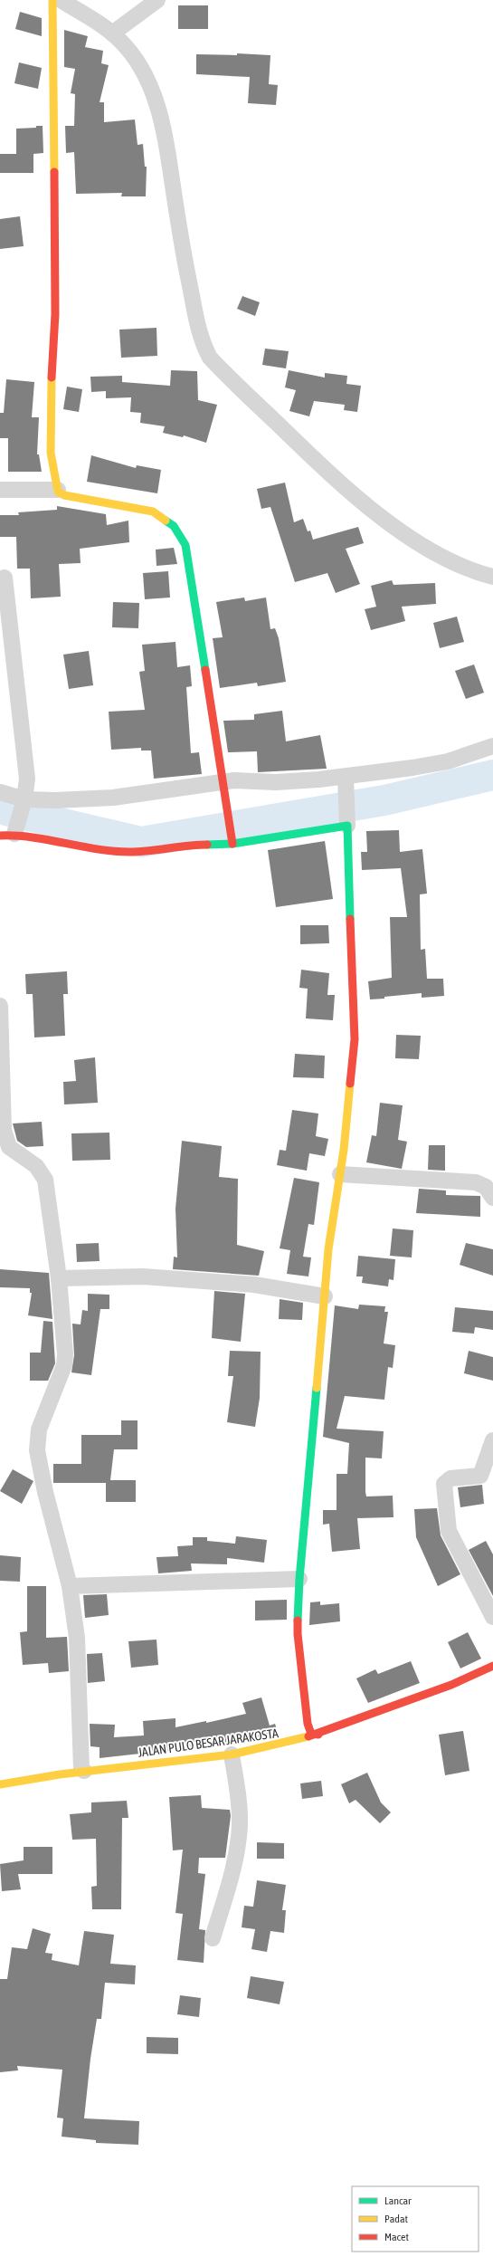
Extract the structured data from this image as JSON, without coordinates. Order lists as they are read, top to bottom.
{
  "streets": {
    "street": ["JALAN PULO BESAR JARAKOSTA"]
  },
  "legend": ["Lancar", "Padat", "Macet"]
}
